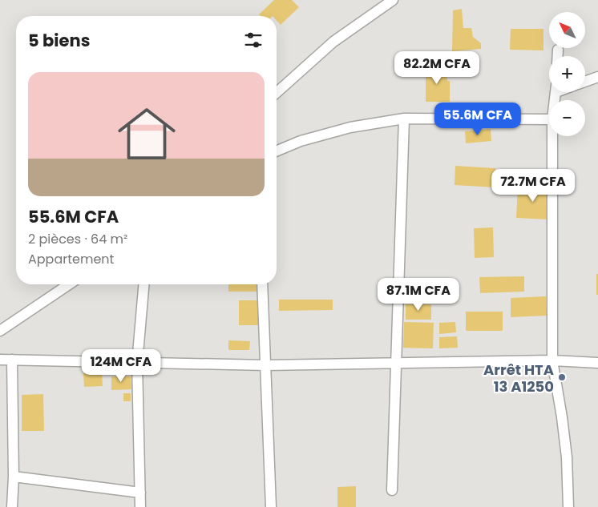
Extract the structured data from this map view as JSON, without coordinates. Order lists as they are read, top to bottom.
{
  "places": ["Arrêt HTA 13 A1250"],
  "north": "top left",
  "page": {
    "map_buttons": ["+", "−"],
    "heading": "5 biens",
    "price": [
      "82.2M CFA",
      "55.6M CFA",
      "72.7M CFA",
      "87.1M CFA",
      "124M CFA"
    ],
    "list": [
      {
        "name": "55.6M CFA",
        "note": "2 pièces · 64 m² · Appartement"
      }
    ]
  }
}
